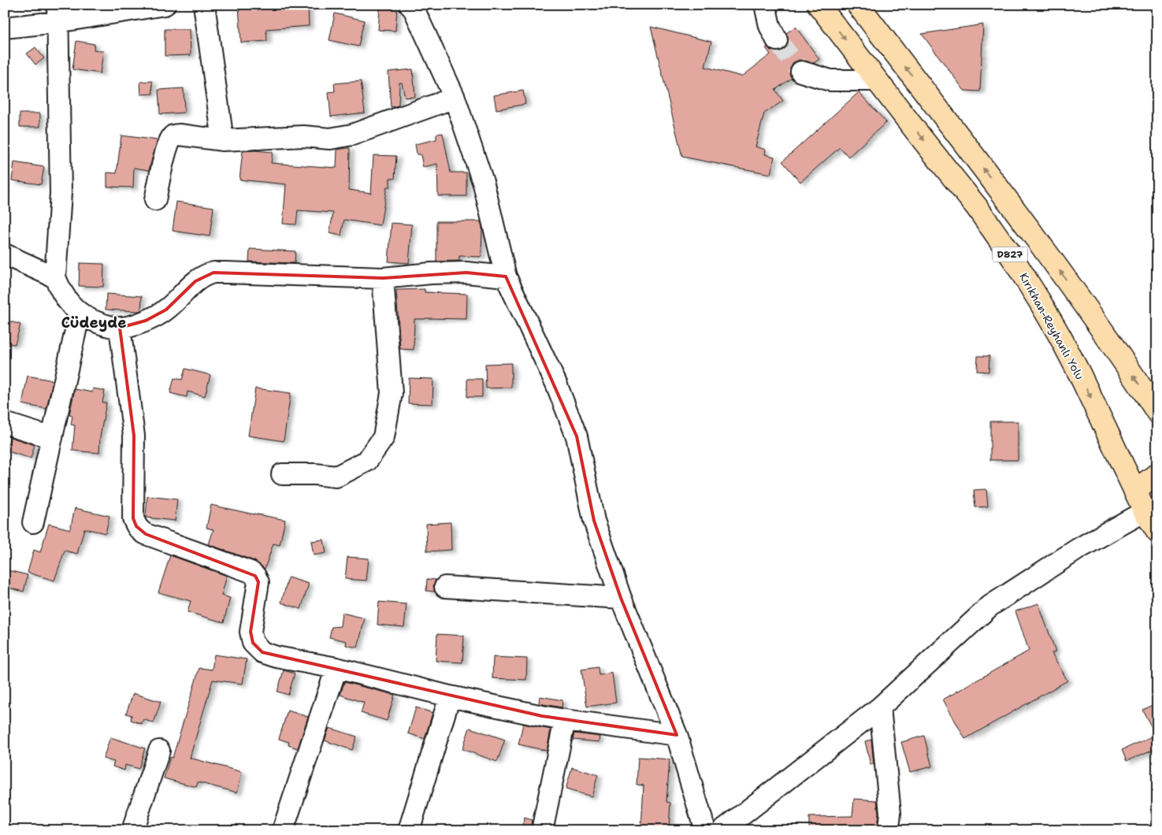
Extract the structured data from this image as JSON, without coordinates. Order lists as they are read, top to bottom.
{
  "streets": {
    "highway": ["D827", "Kırıkhan-Reyhanlı Yolu"]
  },
  "districts": ["Cüdeyde"]
}
